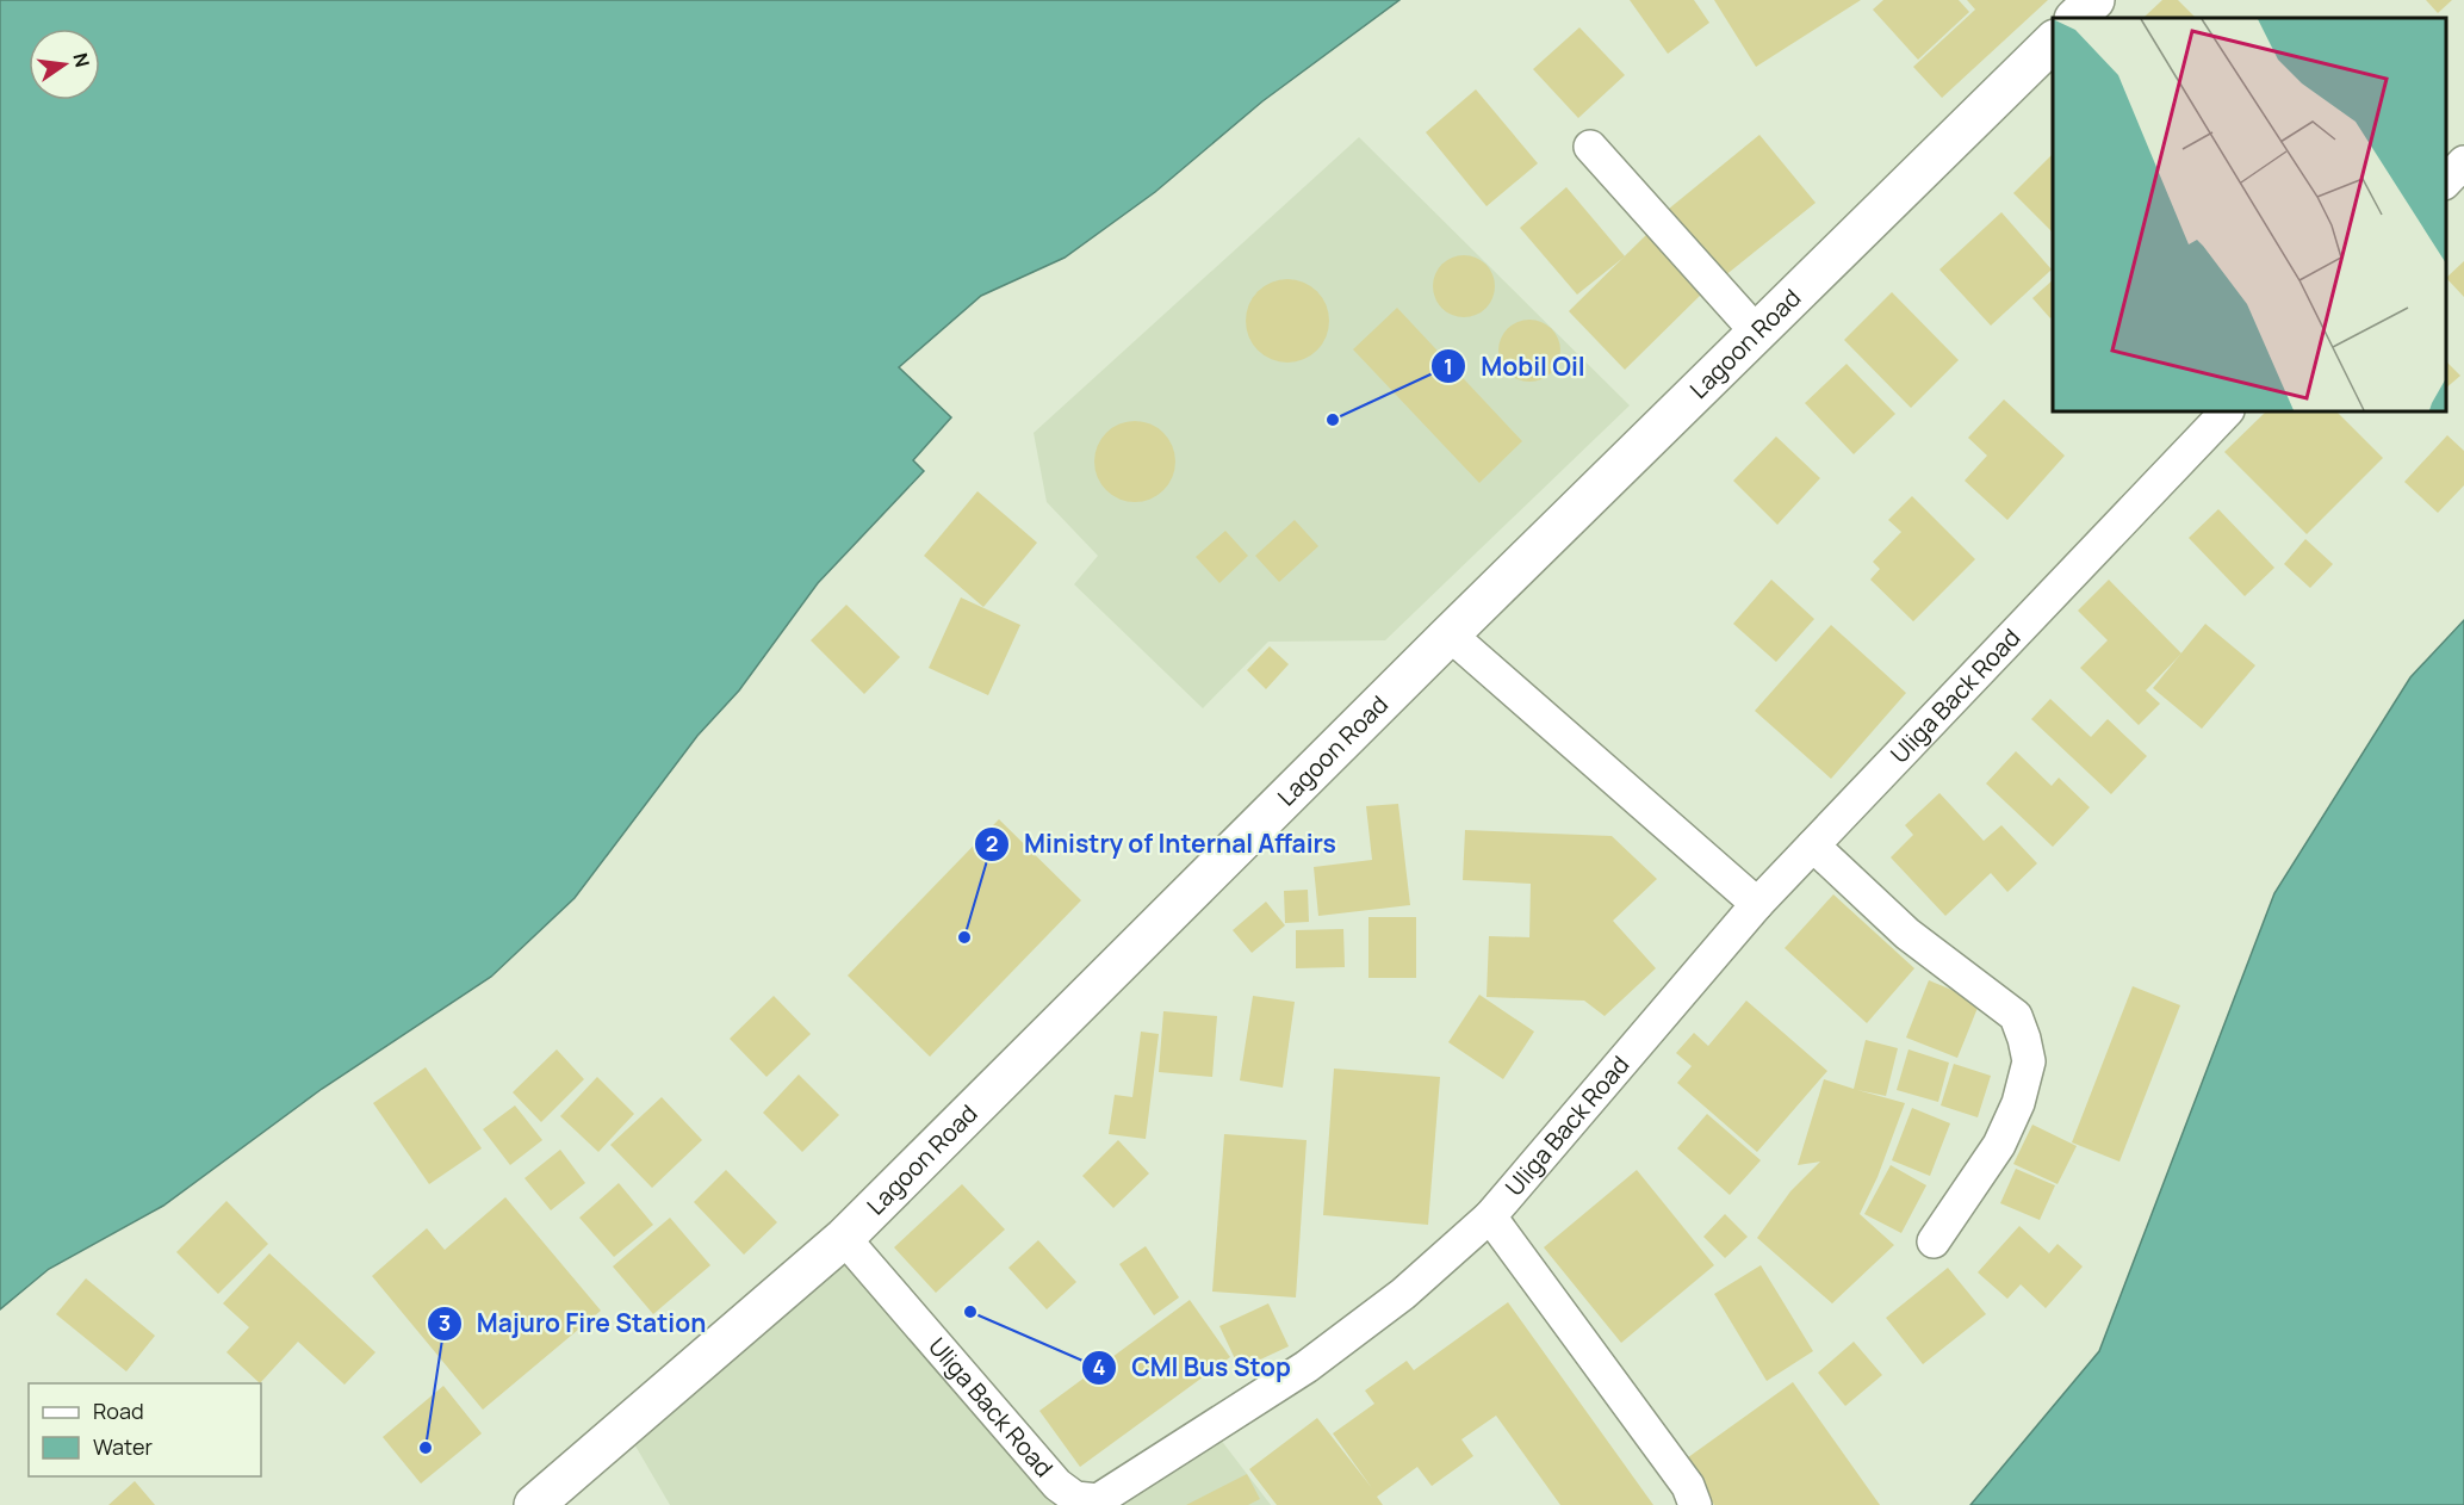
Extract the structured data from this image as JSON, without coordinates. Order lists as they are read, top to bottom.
{
  "streets": {
    "main road": ["Lagoon Road"],
    "street": ["Uliga Back Road"]
  },
  "crossings": [
    ["Lagoon Road", "Uliga Back Road"]
  ],
  "places": [
    "Mobil Oil",
    "Ministry of Internal Affairs",
    "CMI Bus Stop",
    "Majuro Fire Station"
  ],
  "legend": ["Road", "Water"],
  "north": "right"
}
